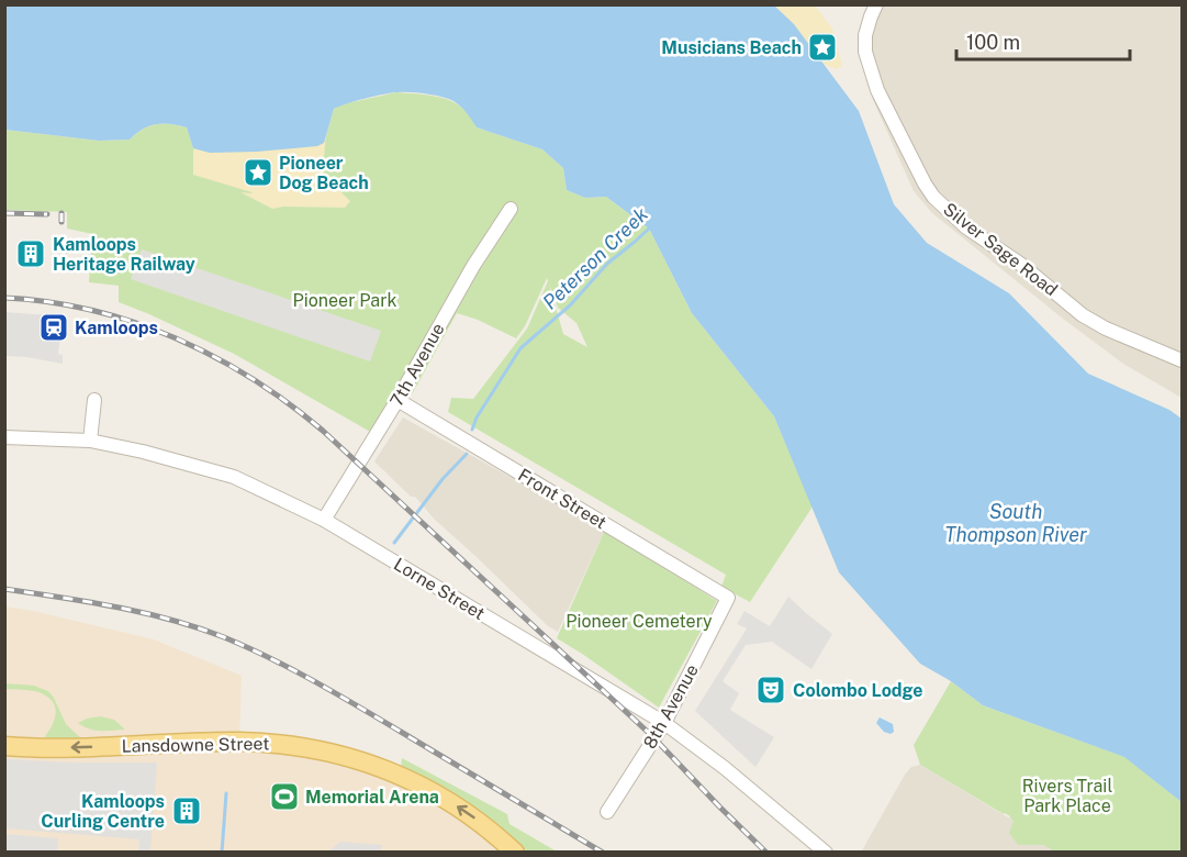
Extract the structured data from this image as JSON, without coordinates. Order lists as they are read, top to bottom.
{
  "streets": {
    "main road": ["Lansdowne Street"],
    "street": [
      "Silver Sage Road",
      "7th Avenue",
      "Front Street",
      "Lorne Street",
      "8th Avenue"
    ]
  },
  "crossings": [
    ["7th Avenue", "Front Street"],
    ["7th Avenue", "Lorne Street"],
    ["Front Street", "8th Avenue"],
    ["Lorne Street", "8th Avenue"]
  ],
  "one_way": ["Lansdowne Street"],
  "water": ["Peterson Creek", "South Thompson River"],
  "parks": ["Pioneer Park", "Pioneer Cemetery", "Rivers Trail Park Place"],
  "places": {
    "place": ["Musicians Beach", "Pioneer Dog Beach"],
    "building": ["Kamloops Heritage Railway", "Kamloops Curling Centre"],
    "station": ["Kamloops"],
    "theatre": ["Colombo Lodge"],
    "sports": ["Memorial Arena"]
  },
  "scale_bar": "100 m"
}
